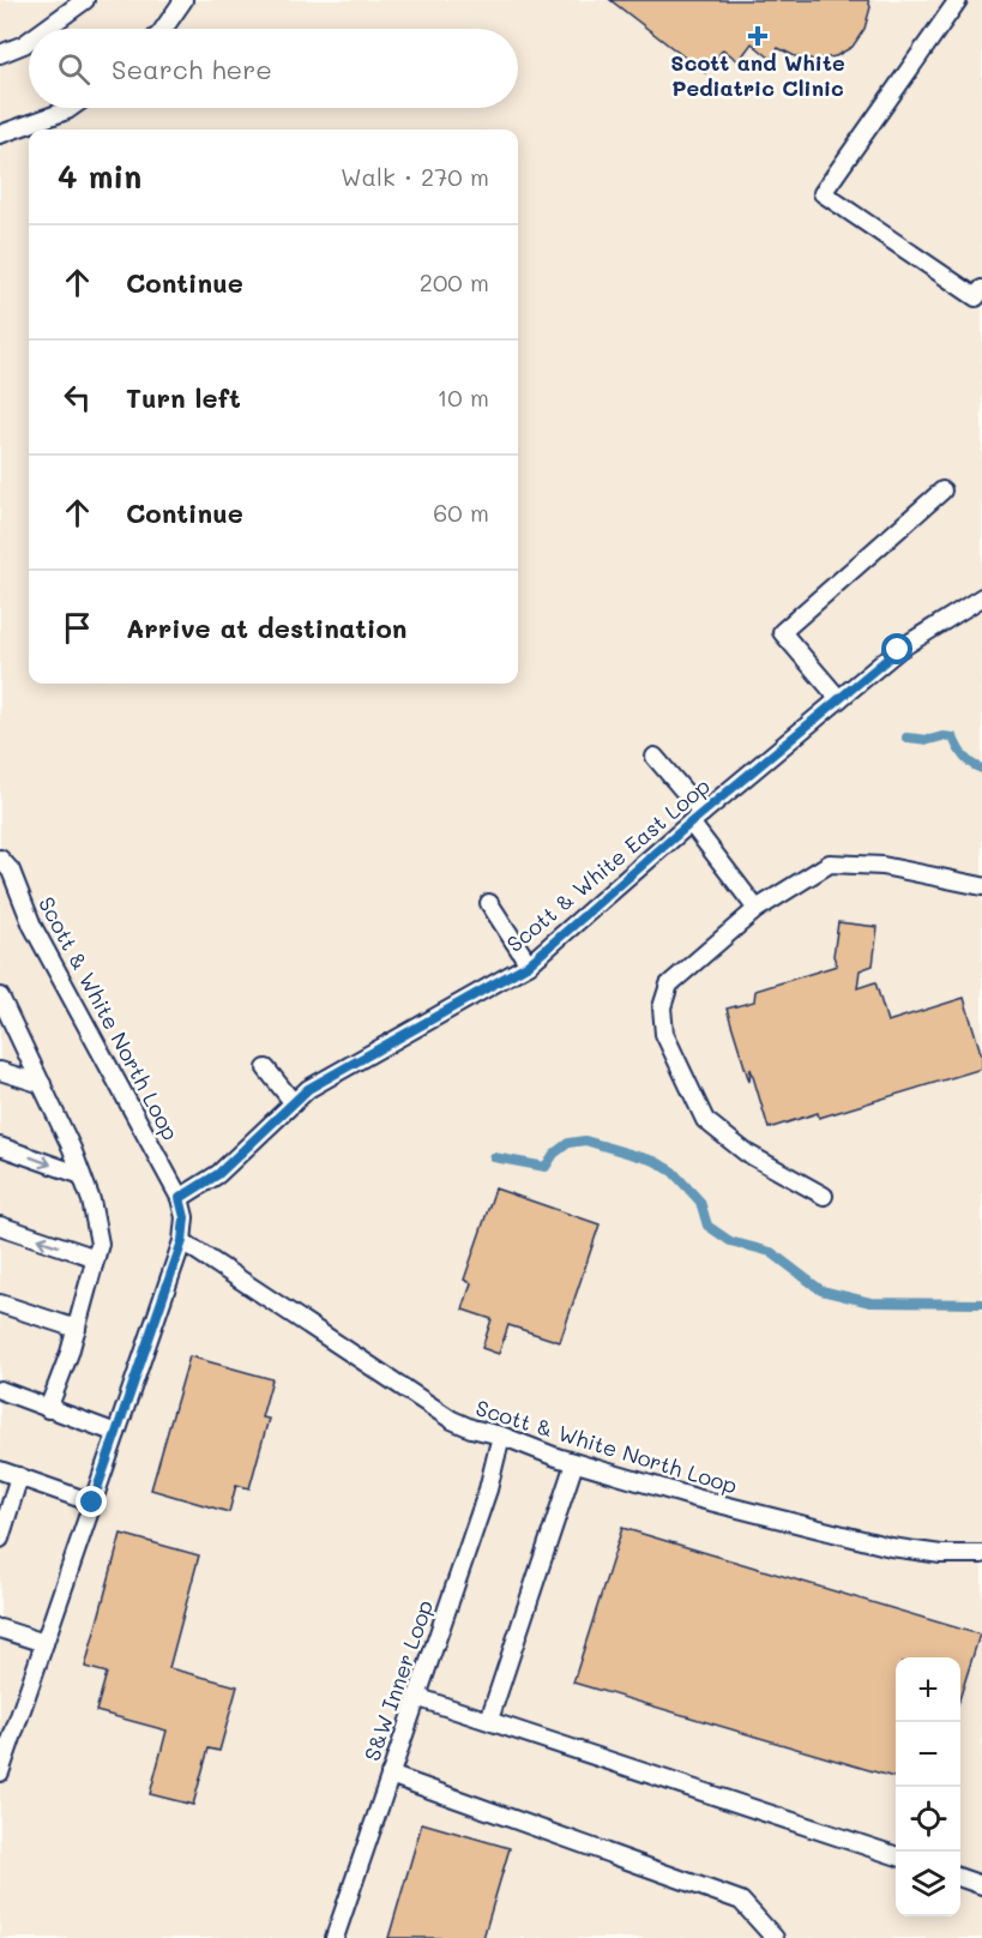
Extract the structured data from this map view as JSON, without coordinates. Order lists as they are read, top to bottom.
{
  "streets": {
    "lane": ["Scott & White East Loop", "Scott & White North Loop", "S&W Inner Loop"]
  },
  "crossings": [
    ["Scott & White East Loop", "Scott & White North Loop"],
    ["Scott & White North Loop", "S&W Inner Loop"]
  ],
  "places": {
    "health": ["Scott and White Pediatric Clinic"]
  },
  "page": {
    "search": "Search here",
    "heading": ["4 min", "Walk · 270 m"],
    "list": [
      ["Continue", "200 m"],
      ["Turn left", "10 m"],
      ["Continue", "60 m"],
      "Arrive at destination"
    ],
    "map_buttons": ["+", "−"]
  }
}
